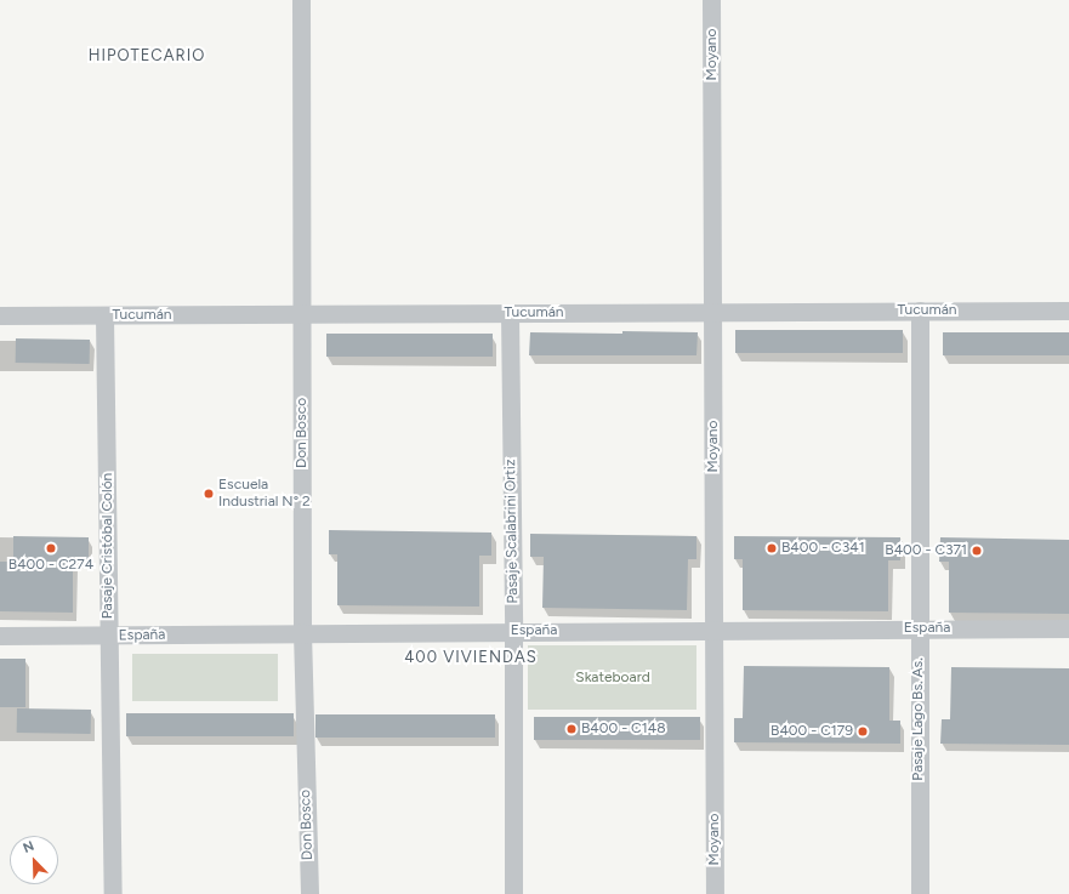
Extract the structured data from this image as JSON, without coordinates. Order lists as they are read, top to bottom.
{
  "streets": {
    "street": [
      "Moyano",
      "Tucumán",
      "Don Bosco",
      "Pasaje Scalabrini Ortiz",
      "Pasaje Cristóbal Colón",
      "España",
      "Pasaje Lago Bs. As."
    ]
  },
  "crossings": [
    ["Moyano", "Tucumán"],
    ["Moyano", "España"],
    ["Tucumán", "Don Bosco"],
    ["Tucumán", "Pasaje Scalabrini Ortiz"],
    ["Tucumán", "Pasaje Cristóbal Colón"],
    ["Tucumán", "Pasaje Lago Bs. As."],
    ["Don Bosco", "España"],
    ["Pasaje Scalabrini Ortiz", "España"],
    ["Pasaje Cristóbal Colón", "España"],
    ["España", "Pasaje Lago Bs. As."]
  ],
  "districts": ["HIPOTECARIO", "400 VIVIENDAS"],
  "parks": ["Skateboard"],
  "places": [
    "Escuela Industrial N° 2",
    "B400 - C274",
    "B400 - C341",
    "B400 - C371",
    "B400 - C148",
    "B400 - C179"
  ],
  "north": "top left"
}
